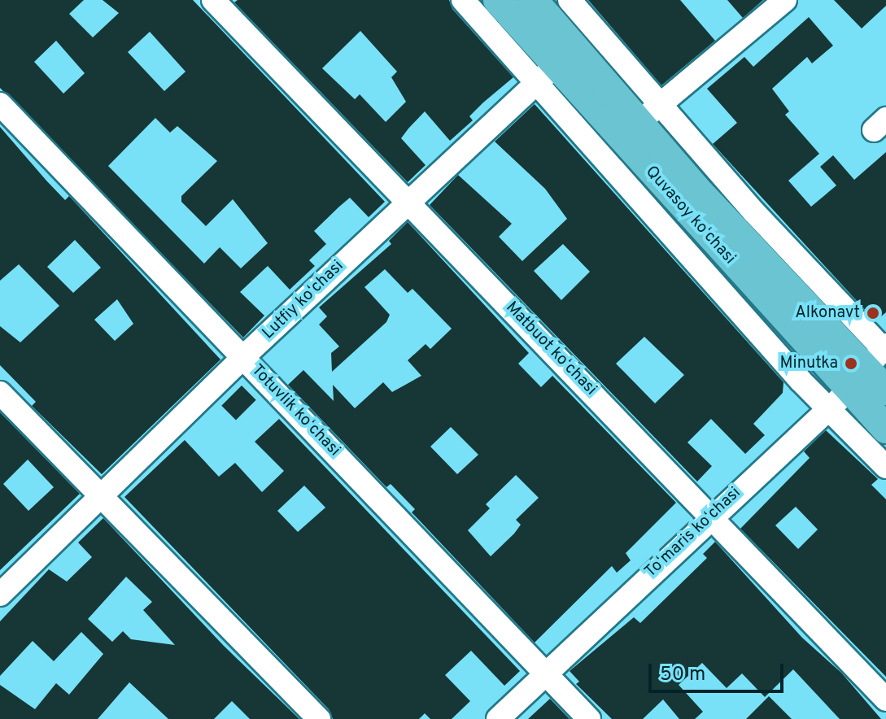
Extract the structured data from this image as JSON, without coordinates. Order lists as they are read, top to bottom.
{
  "streets": {
    "main road": ["Quvasoy koʻchasi"],
    "street": [
      "Lutfiy koʻchasi",
      "Matbuot koʻchasi",
      "Totuvlik koʻchasi",
      "Toʻmaris koʻchasi"
    ]
  },
  "crossings": [
    ["Quvasoy koʻchasi", "Lutfiy koʻchasi"],
    ["Quvasoy koʻchasi", "Toʻmaris koʻchasi"],
    ["Lutfiy koʻchasi", "Matbuot koʻchasi"],
    ["Lutfiy koʻchasi", "Totuvlik koʻchasi"],
    ["Matbuot koʻchasi", "Toʻmaris koʻchasi"],
    ["Totuvlik koʻchasi", "Toʻmaris koʻchasi"]
  ],
  "places": ["Alkonavt", "Minutka"],
  "scale_bar": "50 m"
}
